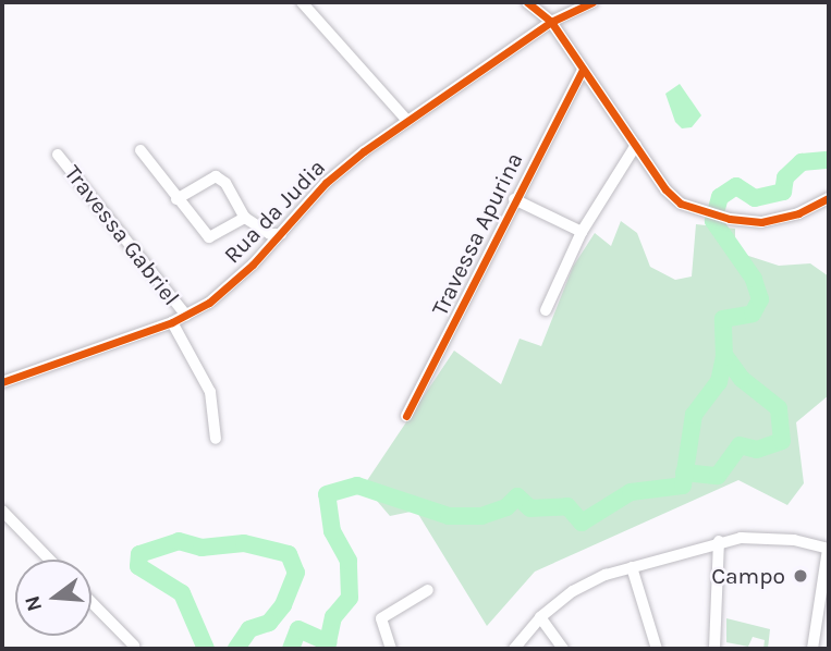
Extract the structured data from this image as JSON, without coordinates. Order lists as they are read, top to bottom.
{
  "streets": {
    "street": ["Rua da Judia", "Travessa Apurina", "Travessa Gabriel"]
  },
  "crossings": [
    ["Rua da Judia", "Travessa Gabriel"]
  ],
  "places": ["Campo"],
  "north": "left"
}
